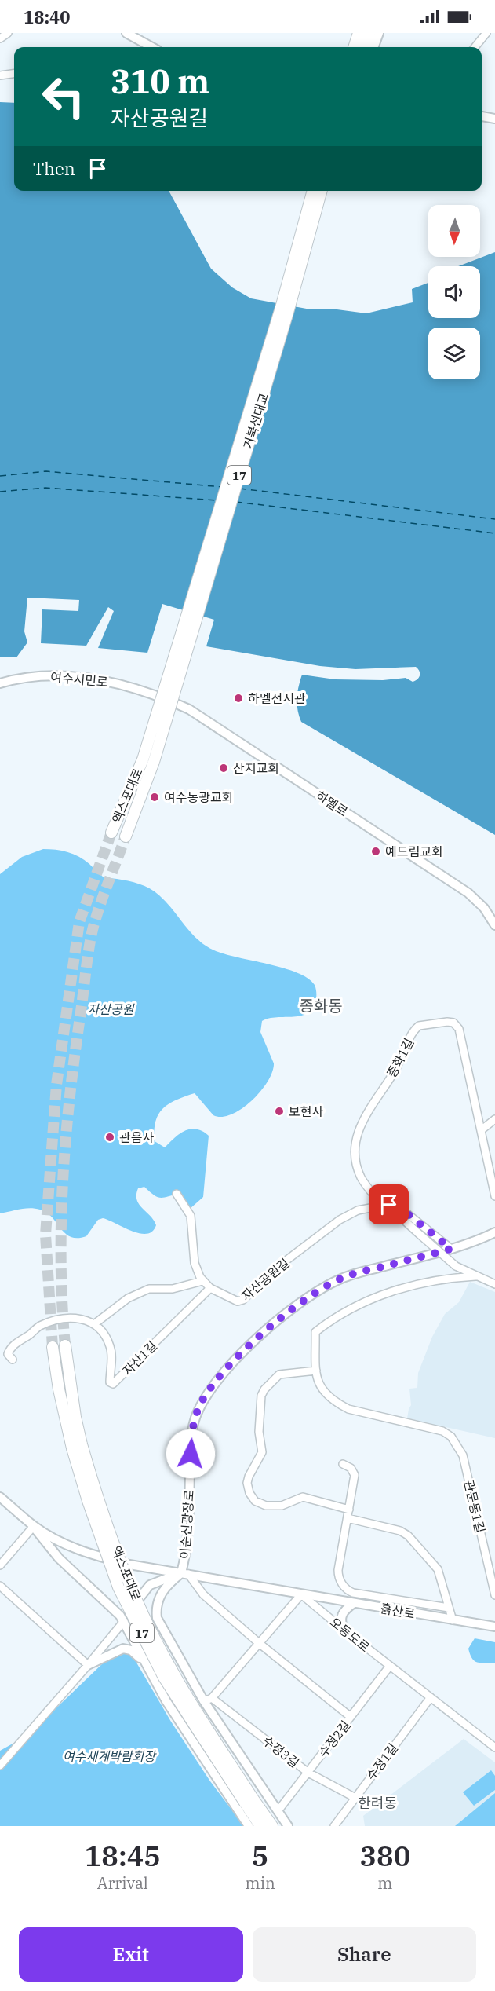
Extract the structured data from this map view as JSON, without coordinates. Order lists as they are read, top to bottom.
{
  "streets": {
    "main road": ["거북선대교", "17", "엑스포대로"],
    "street": [
      "여수시민로",
      "하멜로",
      "종화1길",
      "자산공원길",
      "자산1길",
      "관문동1길",
      "이순신광장로",
      "흙산로",
      "오동도로",
      "수정2길",
      "수정3길",
      "수정1길"
    ]
  },
  "crossings": [
    ["거북선대교", "엑스포대로"],
    ["여수시민로", "하멜로"],
    ["종화1길", "자산공원길"],
    ["자산공원길", "자산1길"],
    ["자산공원길", "이순신광장로"],
    ["이순신광장로", "오동도로"],
    ["흙산로", "오동도로"],
    ["오동도로", "수정2길"],
    ["오동도로", "수정1길"],
    ["수정2길", "수정3길"],
    ["수정3길", "수정1길"]
  ],
  "districts": ["종화동", "한려동"],
  "parks": ["자산공원", "여수세계박람회장"],
  "places": [
    "하멜전시관",
    "산지교회",
    "여수동광교회",
    "예드림교회",
    "보현사",
    "관음사"
  ],
  "north": "bottom",
  "page": {
    "status": "18:40",
    "turn": ["310 m", "자산공원길"],
    "then": "Then",
    "eta": [
      "18:45",
      "Arrival",
      "5",
      "min",
      "380",
      "m"
    ],
    "buttons": ["Exit", "Share"]
  }
}
